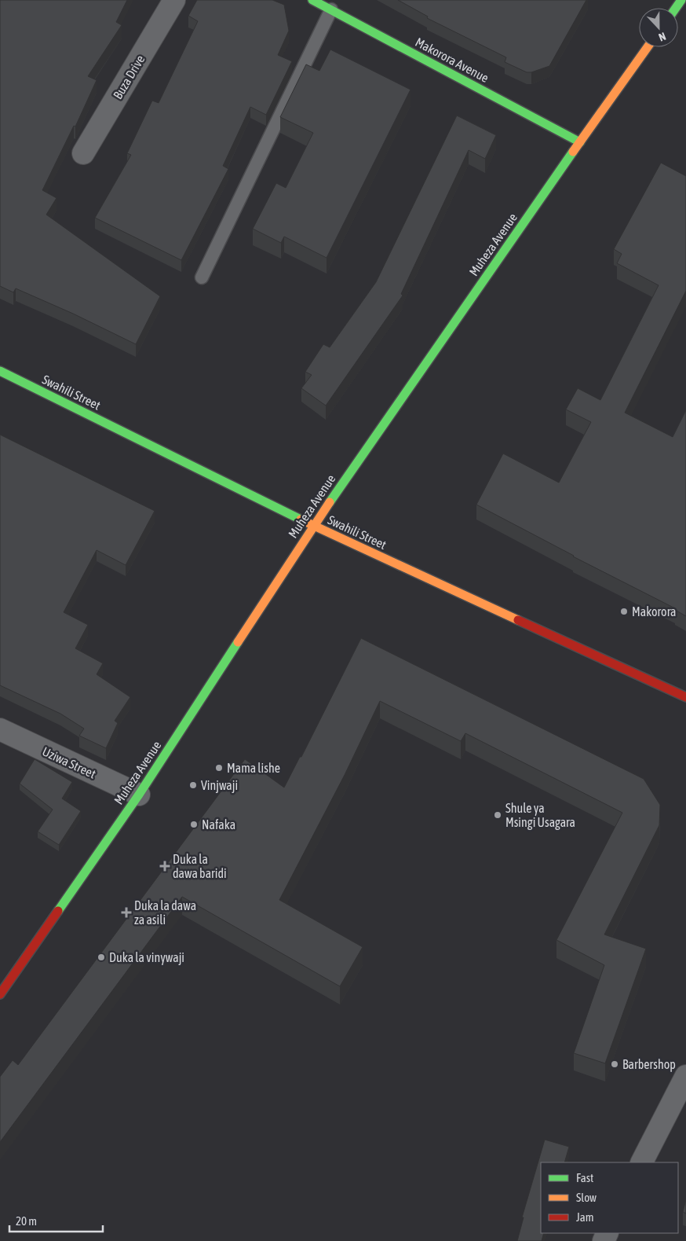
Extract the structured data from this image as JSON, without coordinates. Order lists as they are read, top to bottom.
{
  "streets": {
    "street": [
      "Makorora Avenue",
      "Buza Drive",
      "Muheza Avenue",
      "Swahili Street",
      "Uziwa Street"
    ]
  },
  "crossings": [
    ["Makorora Avenue", "Muheza Avenue"],
    ["Muheza Avenue", "Swahili Street"],
    ["Muheza Avenue", "Uziwa Street"]
  ],
  "places": {
    "other": [
      "Makorora",
      "Mama lishe",
      "Vinjwaji",
      "Shule ya Msingi Usagara",
      "Nafaka",
      "Duka la vinywaji",
      "Barbershop"
    ],
    "health": ["Duka la dawa baridi", "Duka la dawa za asili"]
  },
  "legend": ["Fast", "Slow", "Jam"],
  "scale_bar": "20 m",
  "north": "bottom"
}
